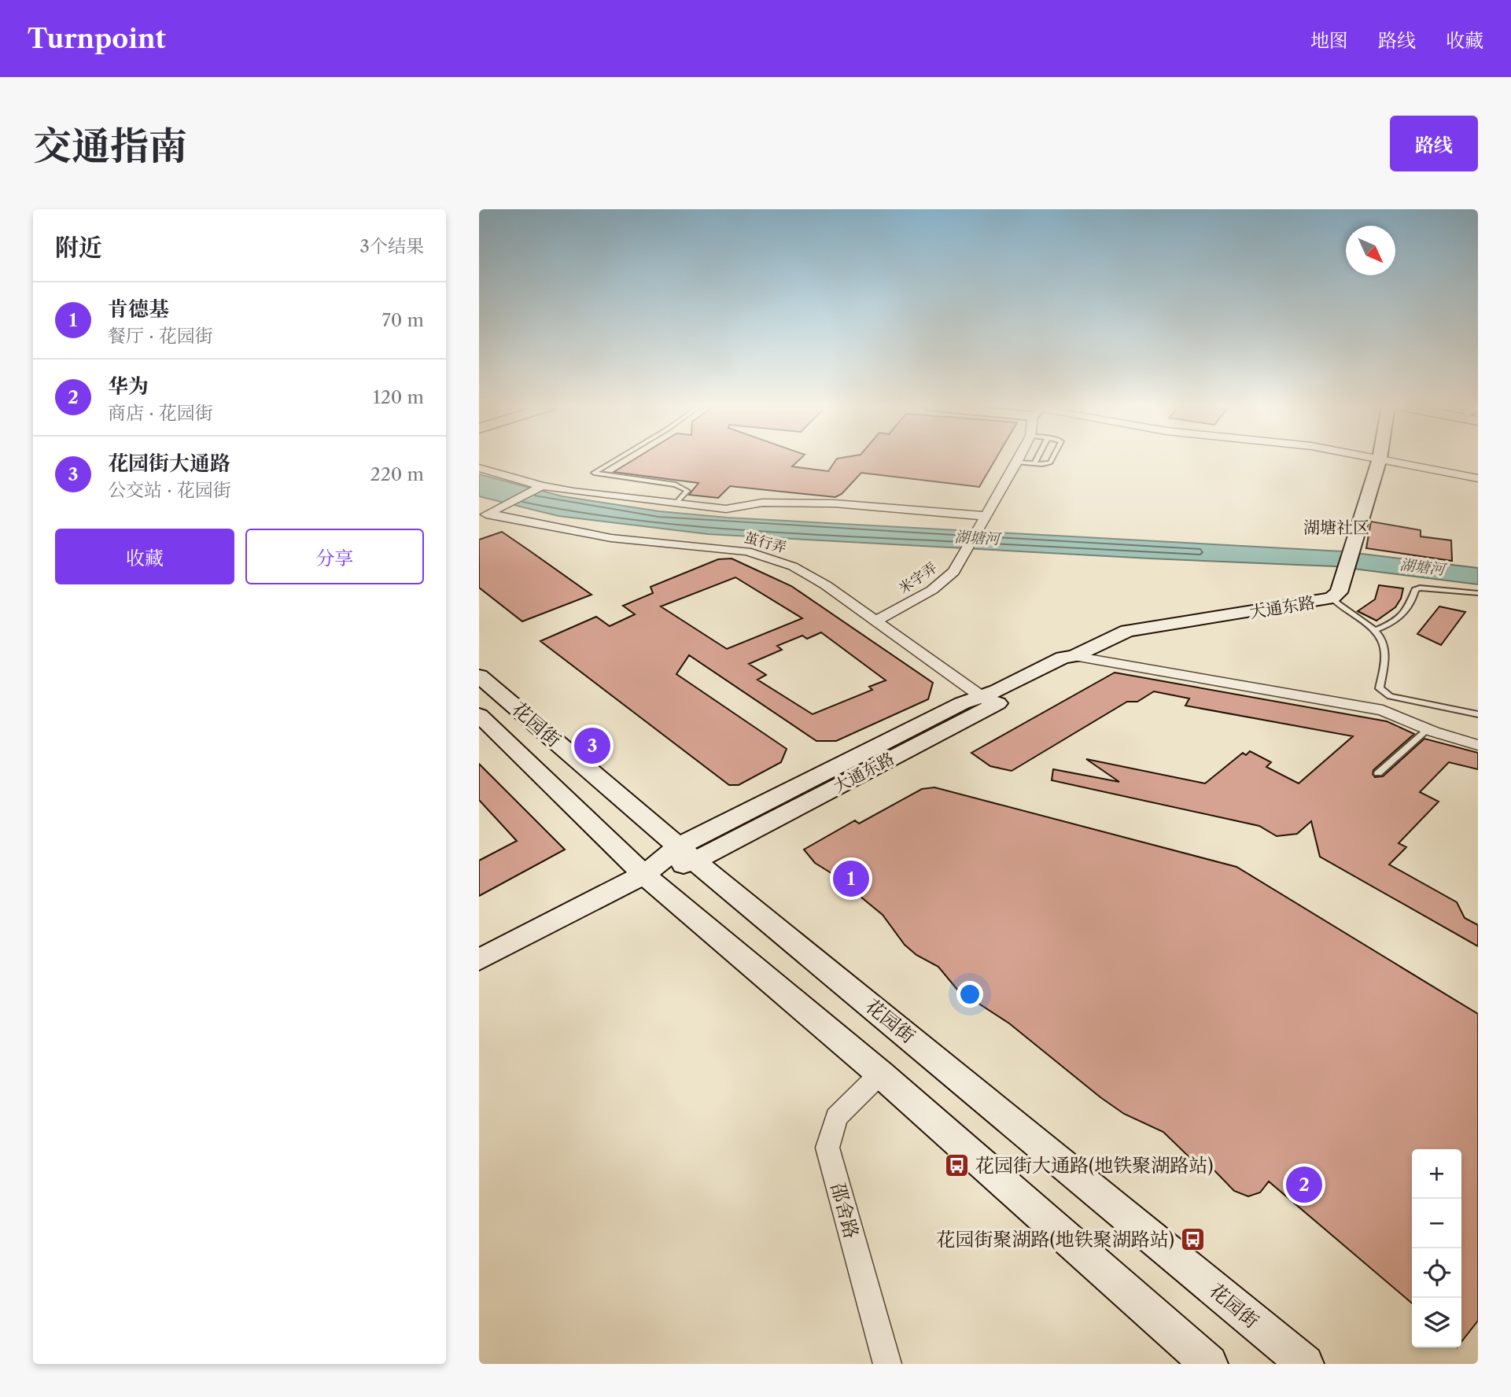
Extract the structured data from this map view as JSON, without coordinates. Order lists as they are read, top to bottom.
{
  "streets": {
    "street": [
      "茧行弄",
      "米字弄",
      "大通东路",
      "花园街",
      "邵舍路"
    ]
  },
  "crossings": [
    ["茧行弄", "米字弄"],
    ["茧行弄", "大通东路"],
    ["大通东路", "花园街"],
    ["花园街", "邵舍路"]
  ],
  "districts": ["湖塘社区"],
  "water": ["湖塘河"],
  "places": {
    "bus stop": ["花园街大通路(地铁聚湖路站)", "花园街聚湖路(地铁聚湖路站)"]
  },
  "north": "bottom right",
  "page": {
    "header": "Turnpoint",
    "nav": ["地图", "路线", "收藏"],
    "title": "交通指南",
    "buttons": [
      "路线",
      ["收藏", "分享"]
    ],
    "heading": ["附近", "3个结果"],
    "list": [
      {
        "mark": "1",
        "name": "肯德基",
        "note": "餐厅 · 花园街",
        "value": "70 m"
      },
      {
        "mark": "2",
        "name": "华为",
        "note": "商店 · 花园街",
        "value": "120 m"
      },
      {
        "mark": "3",
        "name": "花园街大通路",
        "note": "公交站 · 花园街",
        "value": "220 m"
      }
    ],
    "pins": ["3", "1", "2"],
    "map_buttons": ["+", "−"]
  }
}
